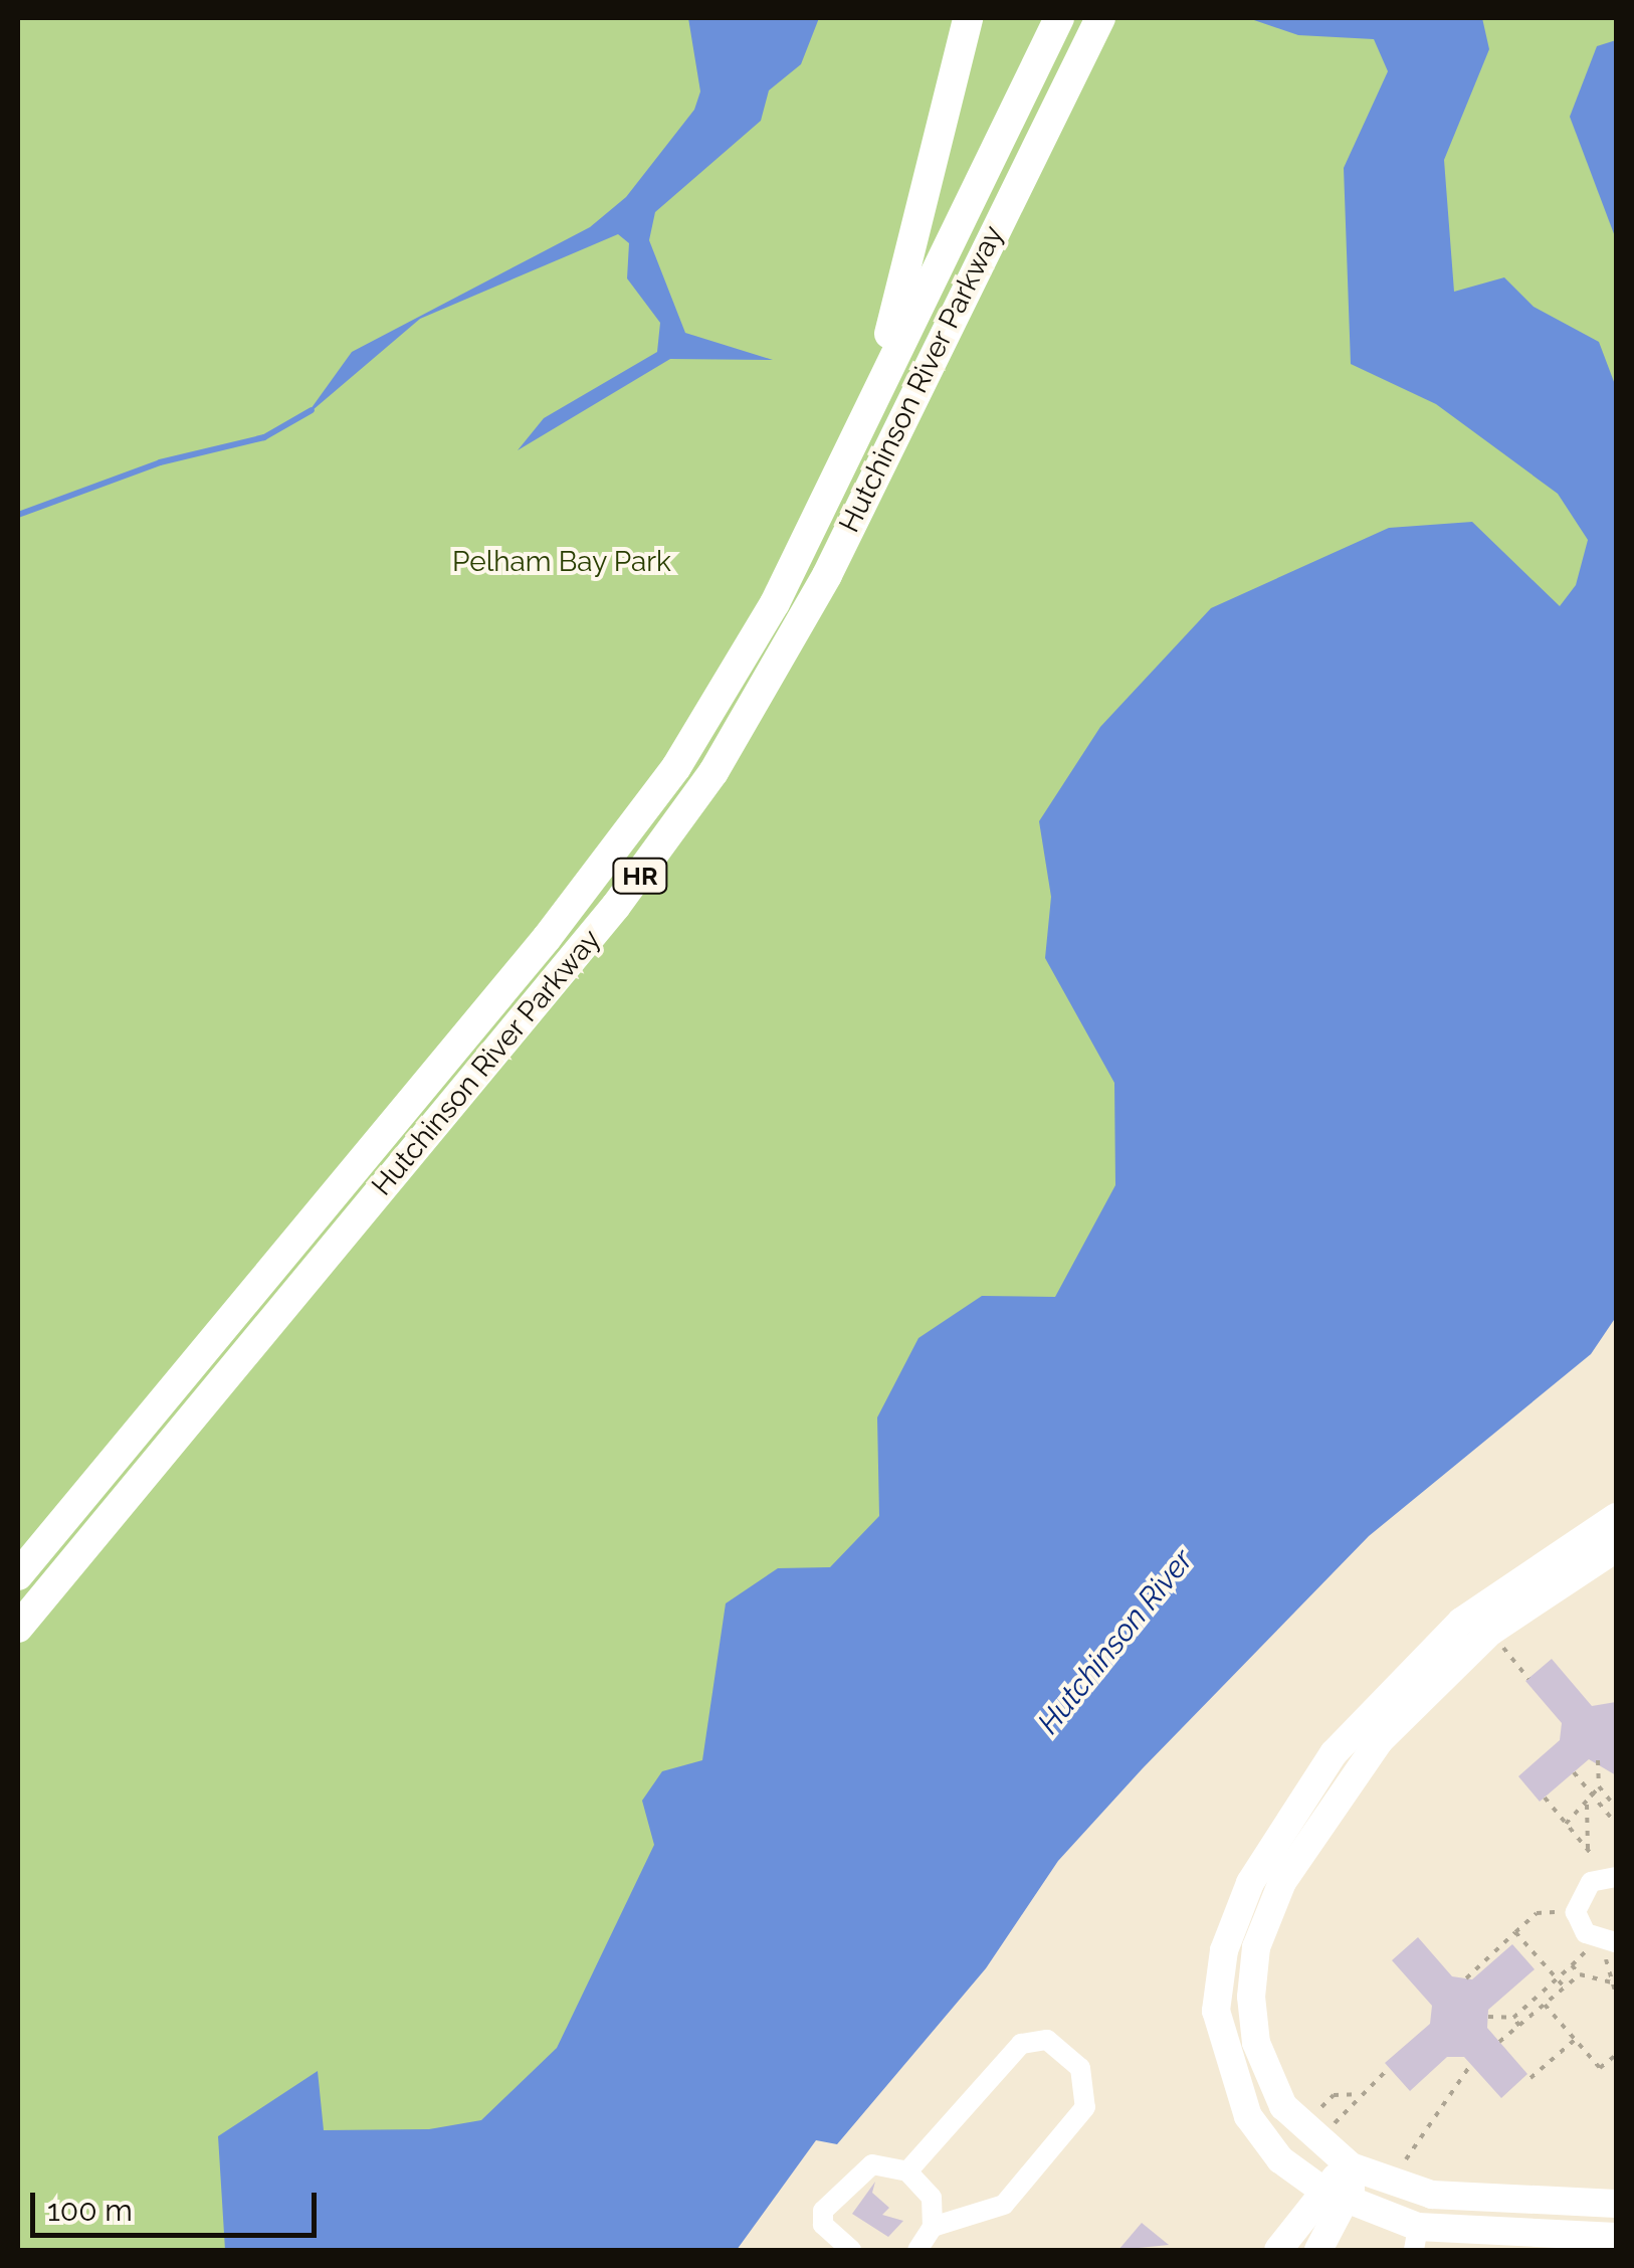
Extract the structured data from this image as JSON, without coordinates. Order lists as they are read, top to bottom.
{
  "streets": {
    "highway": ["Hutchinson River Parkway", "HR"]
  },
  "water": ["Hutchinson River"],
  "parks": ["Pelham Bay Park"],
  "scale_bar": "100 m"
}
